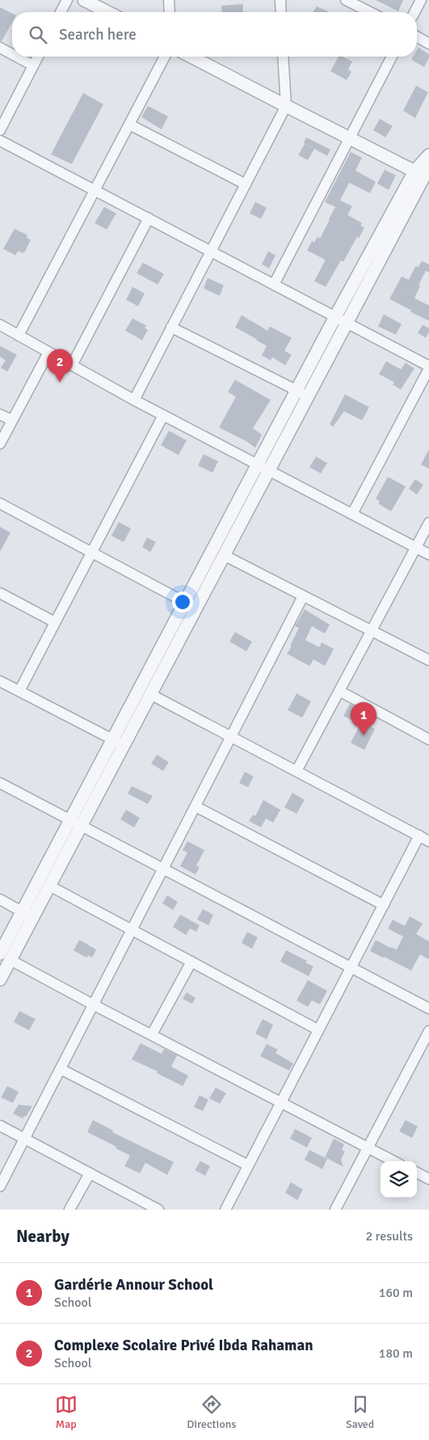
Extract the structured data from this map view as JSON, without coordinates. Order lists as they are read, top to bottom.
{
  "page": {
    "search": "Search here",
    "pins": ["2", "1"],
    "heading": ["Nearby", "2 results"],
    "list": [
      {
        "mark": "1",
        "name": "Gardérie Annour School",
        "note": "School",
        "value": "160 m"
      },
      {
        "mark": "2",
        "name": "Complexe Scolaire Privé Ibda Rahaman",
        "note": "School",
        "value": "180 m"
      }
    ],
    "nav": ["Map", "Directions", "Saved"]
  }
}
